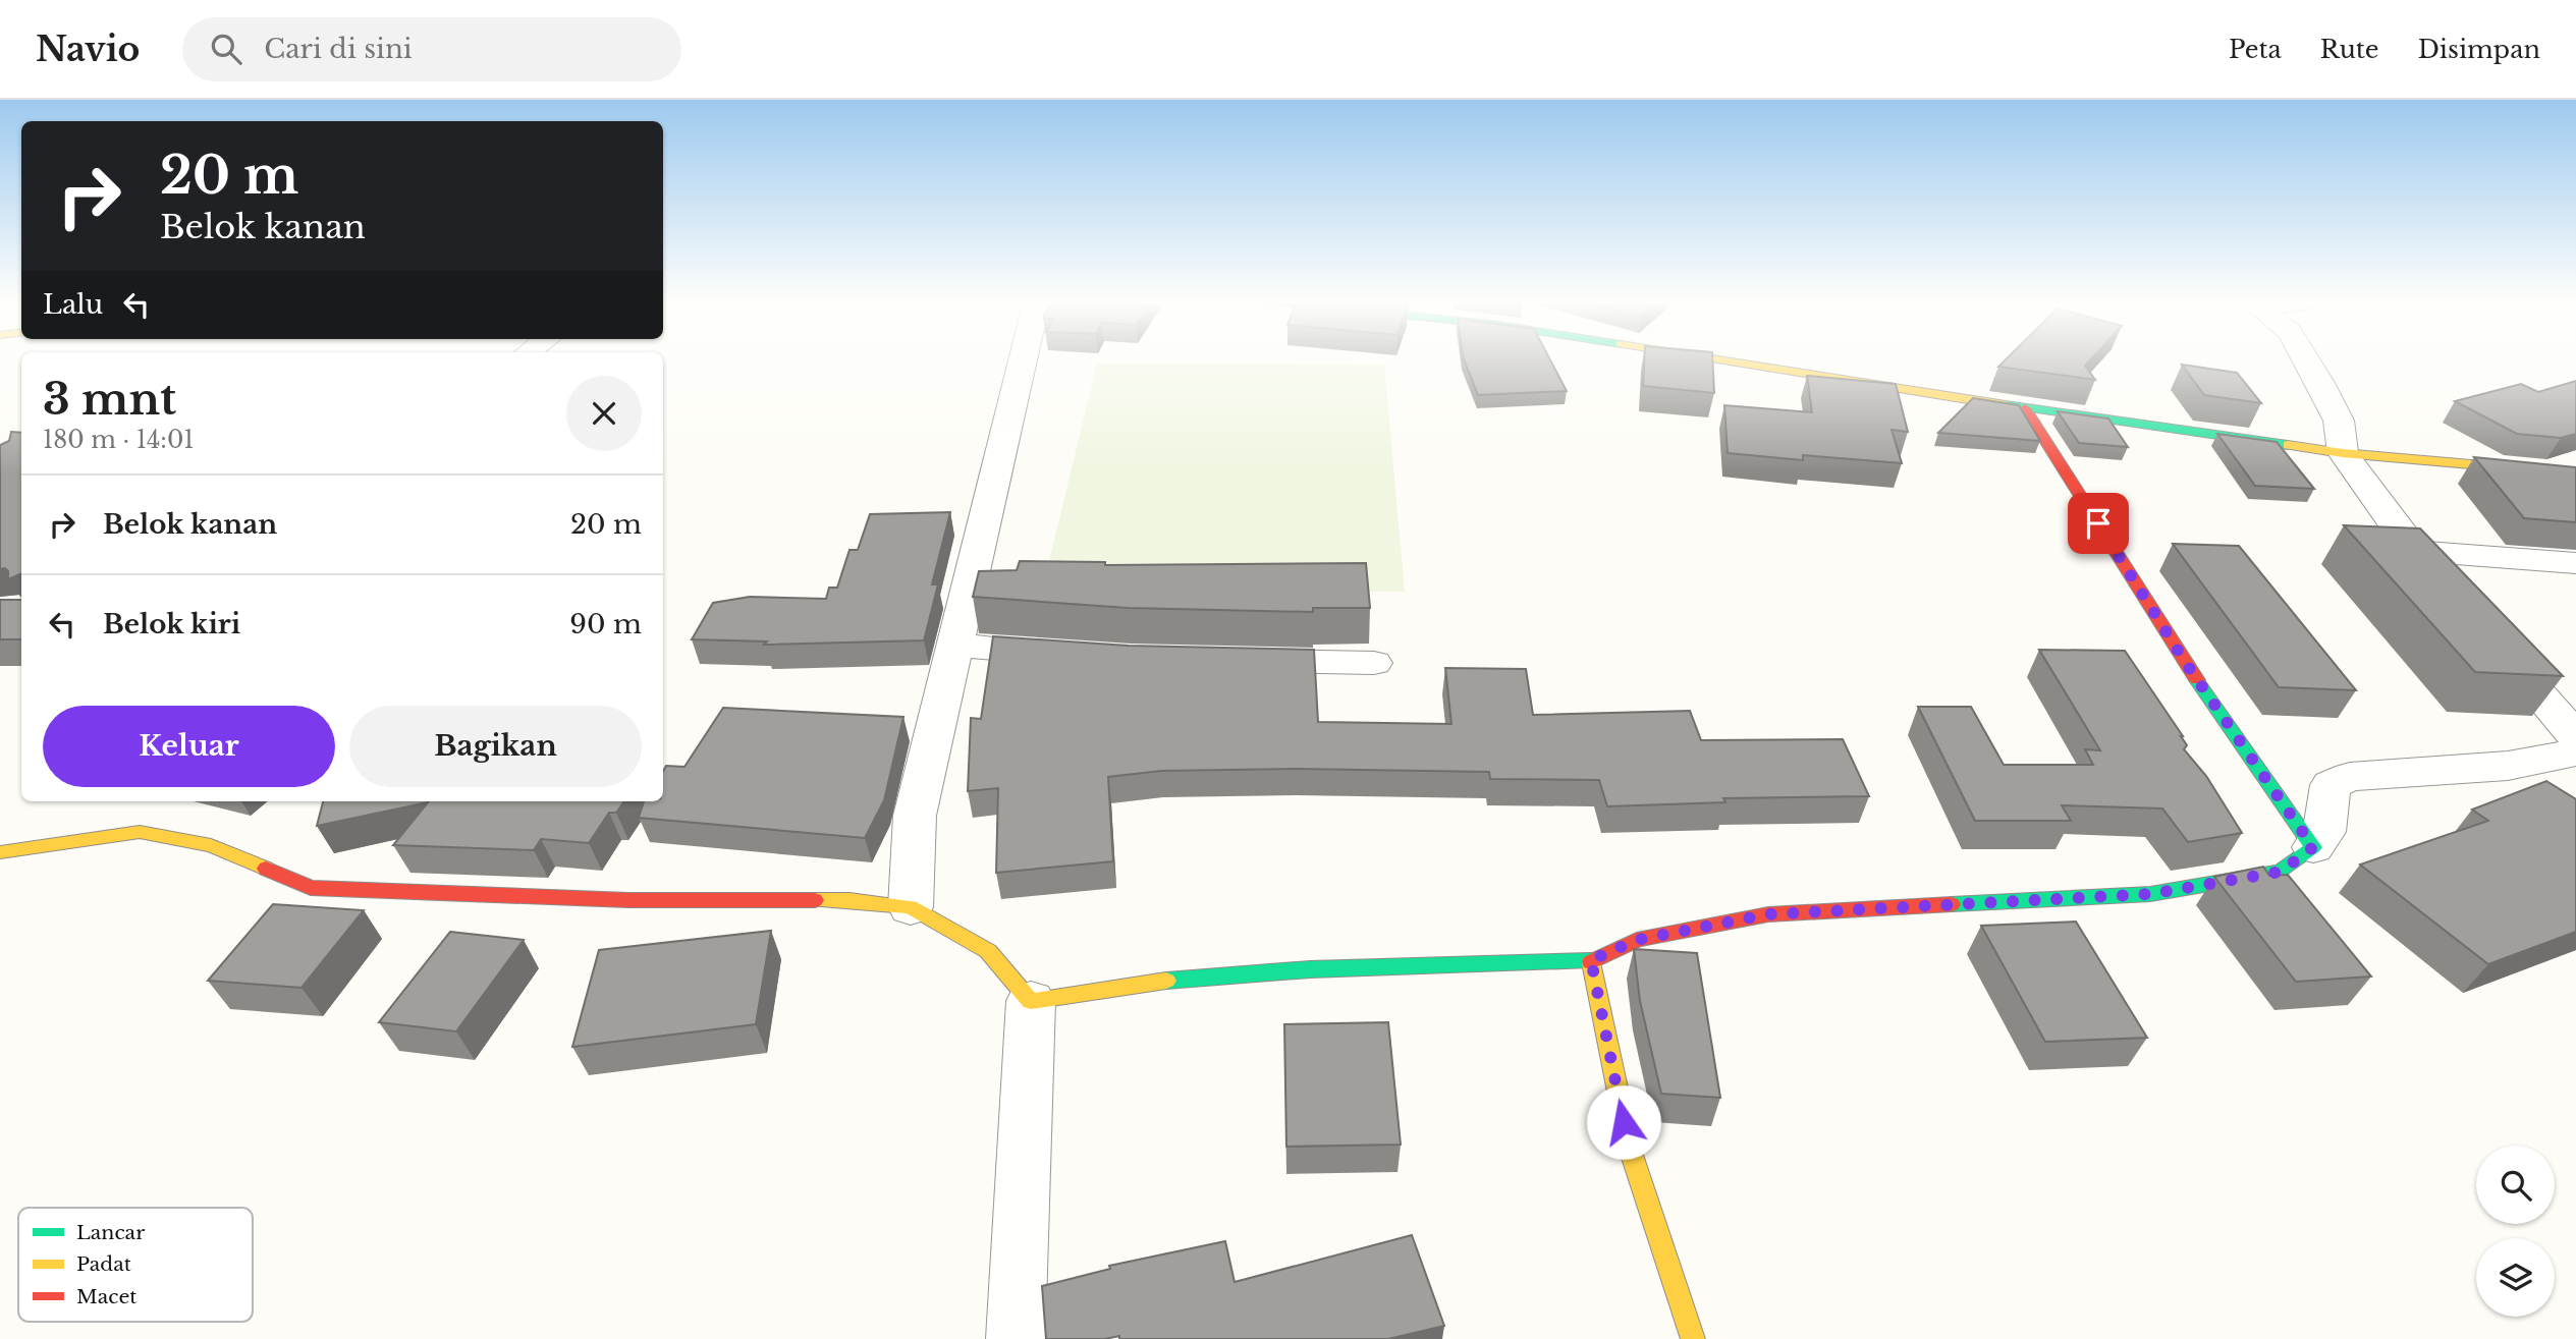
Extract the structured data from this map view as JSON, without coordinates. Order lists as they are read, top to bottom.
{
  "legend": ["Lancar", "Padat", "Macet"],
  "page": {
    "header": "Navio",
    "search": "Cari di sini",
    "nav": ["Peta", "Rute", "Disimpan"],
    "turn": ["20 m", "Belok kanan"],
    "then": "Lalu",
    "heading": ["3 mnt", "180 m · 14:01"],
    "list": [
      {
        "name": "Belok kanan",
        "value": "20 m"
      },
      {
        "name": "Belok kiri",
        "value": "90 m"
      }
    ],
    "buttons": ["Keluar", "Bagikan"]
  }
}
